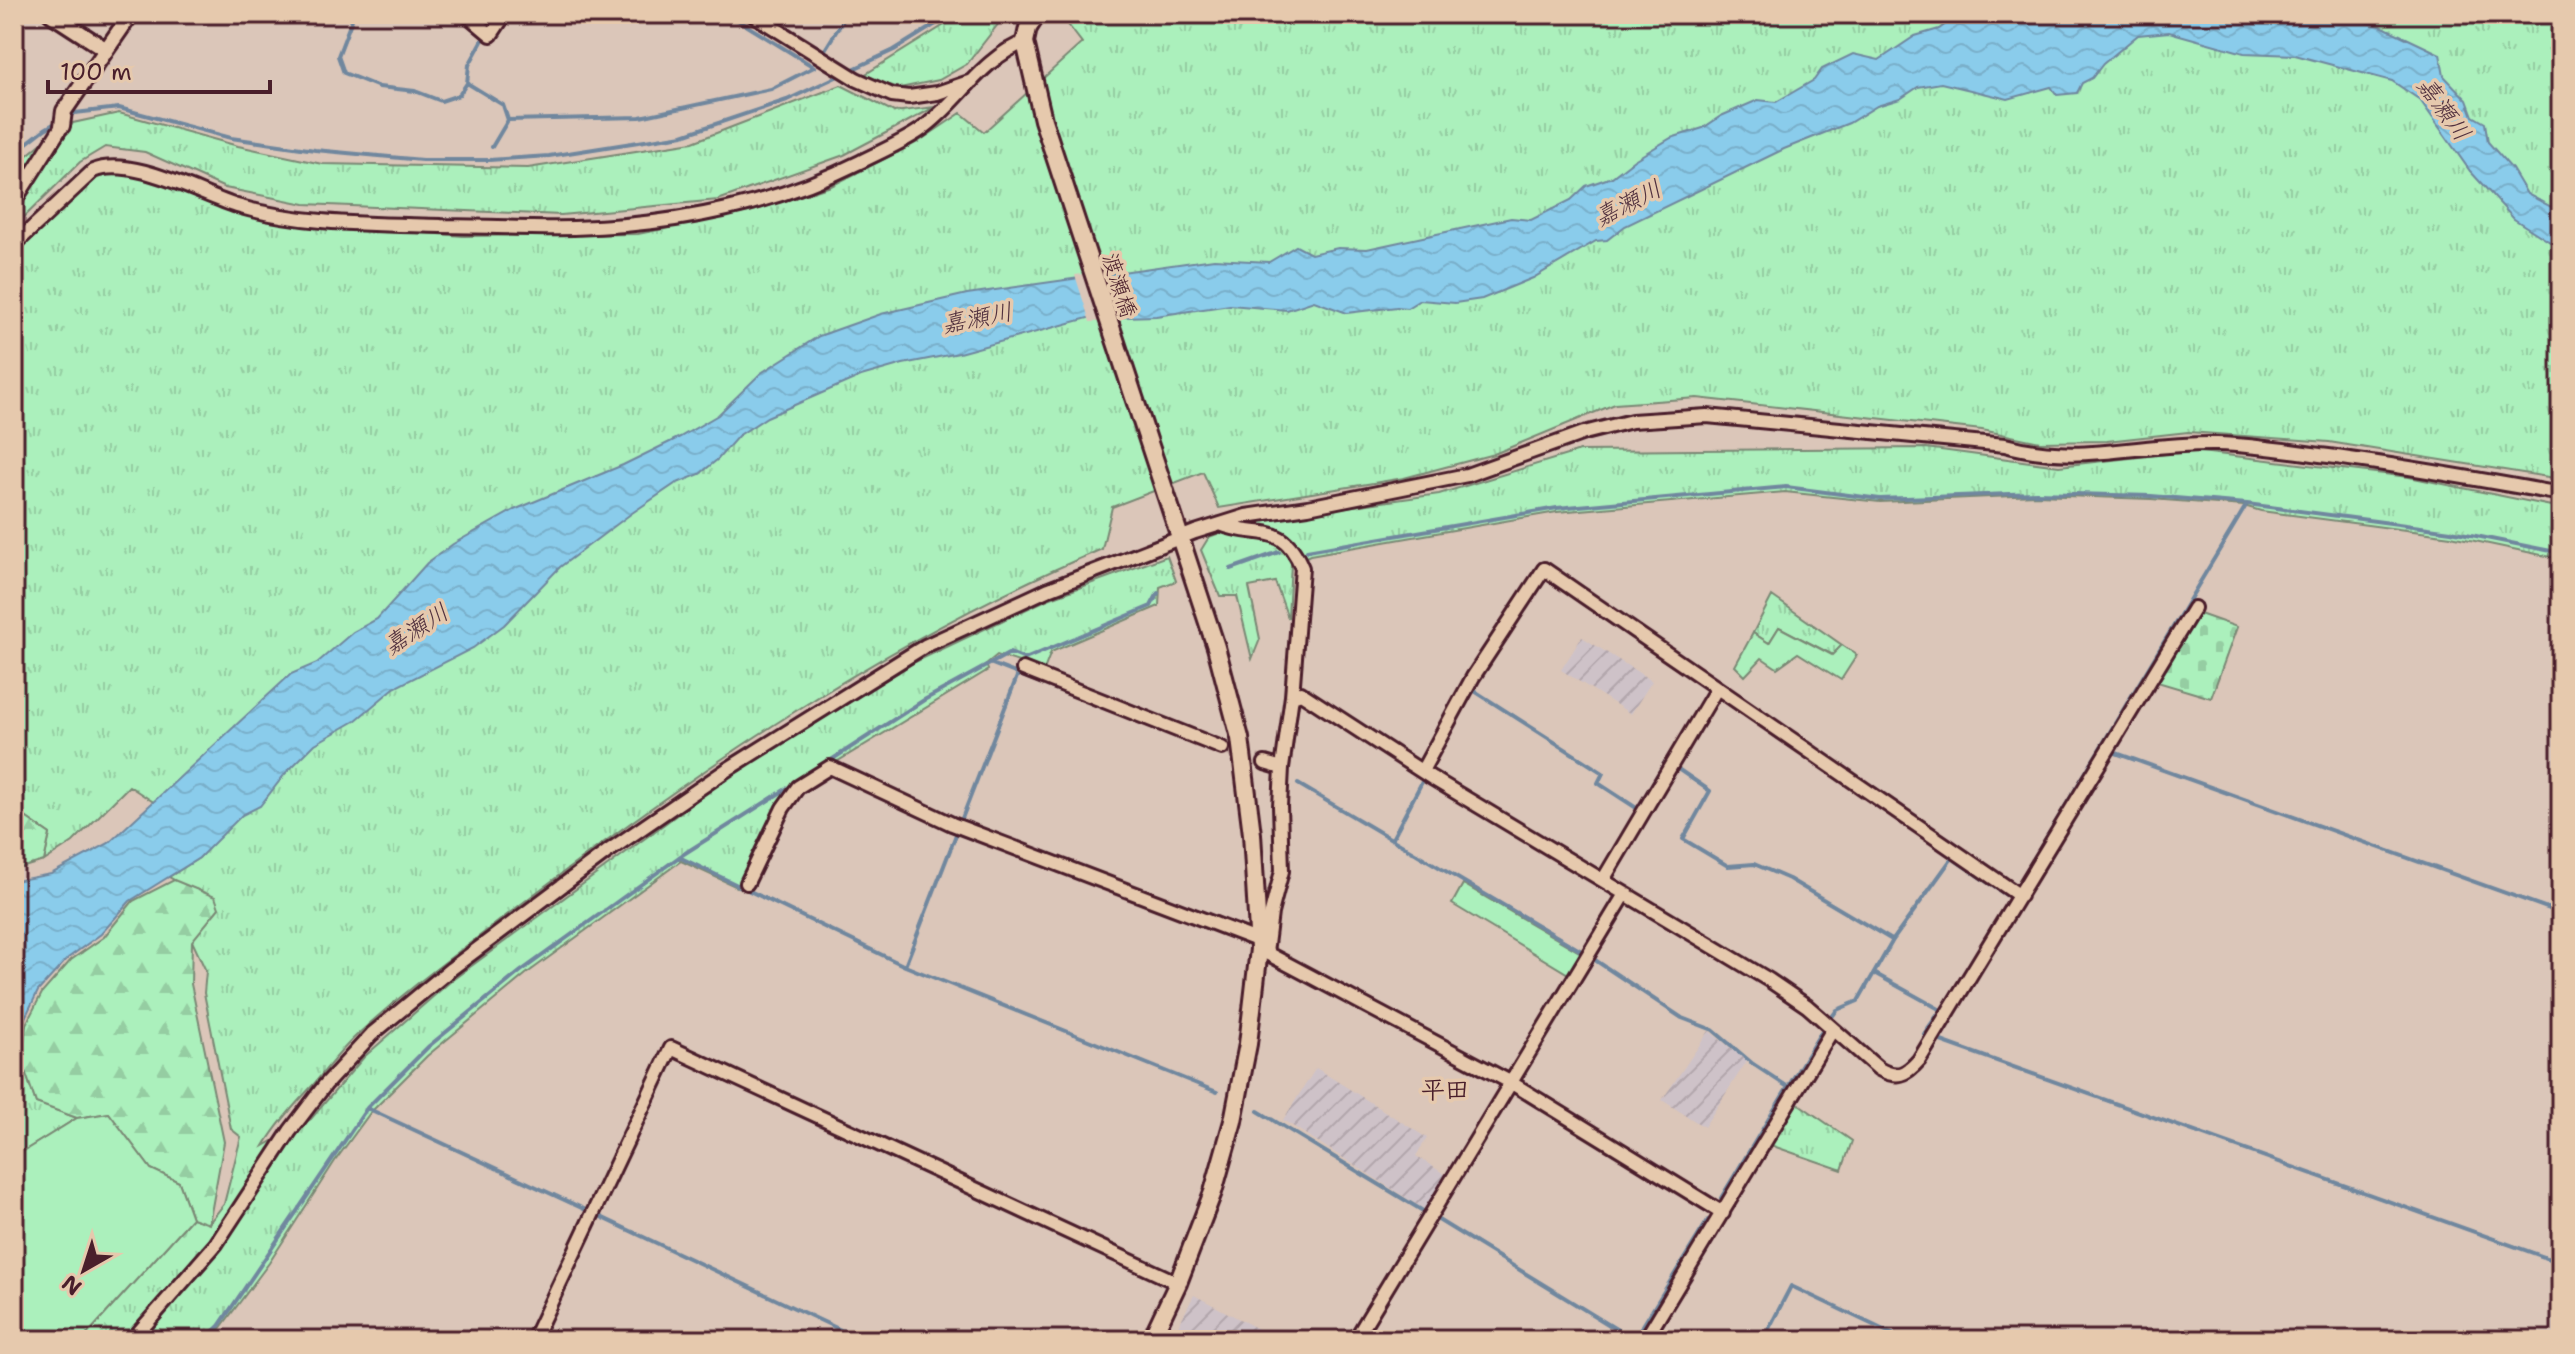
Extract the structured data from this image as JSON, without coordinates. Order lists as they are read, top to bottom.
{
  "streets": {
    "main road": ["渡瀬橋"]
  },
  "districts": ["平田"],
  "water": ["嘉瀬川"],
  "scale_bar": "100 m",
  "north": "bottom left"
}
